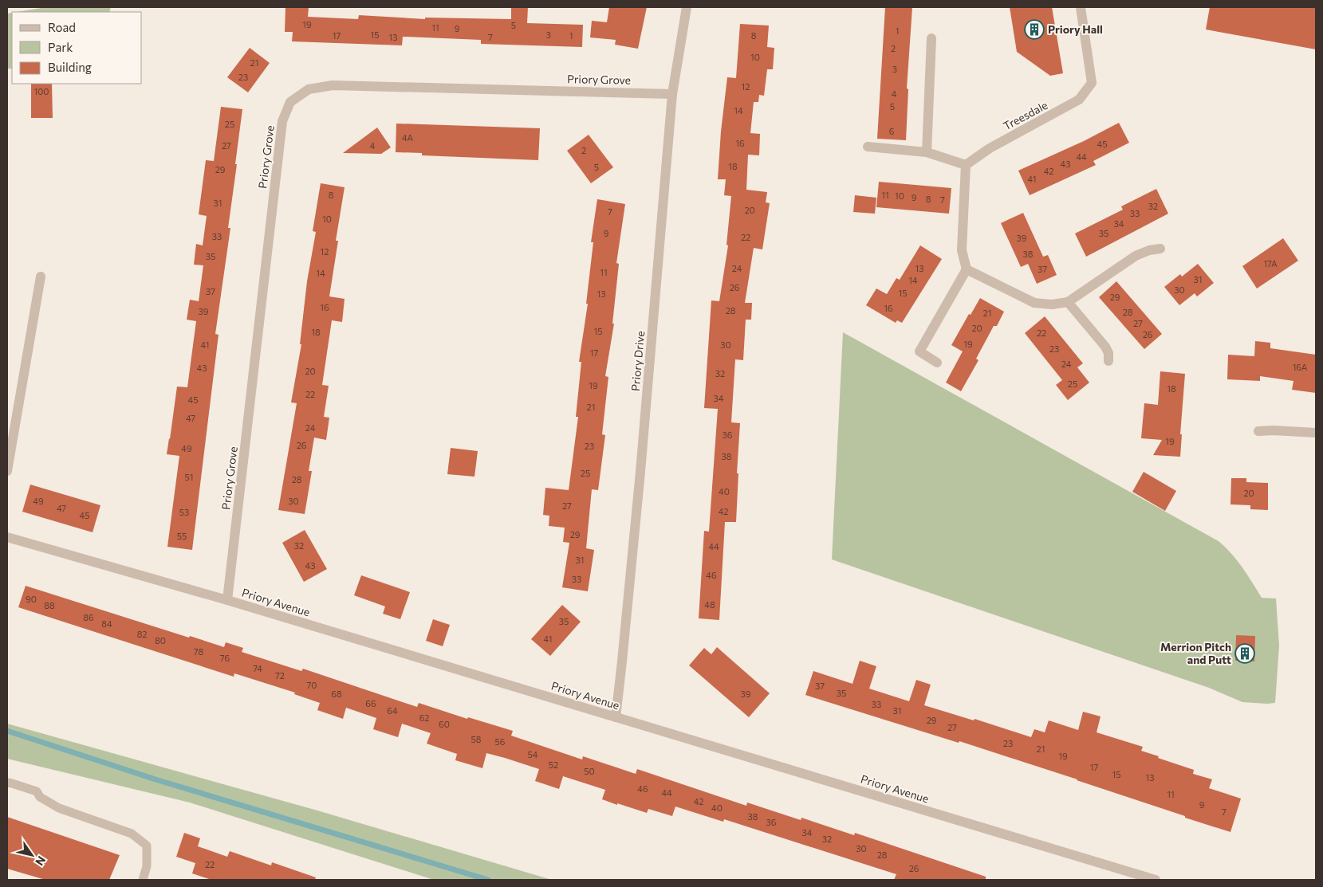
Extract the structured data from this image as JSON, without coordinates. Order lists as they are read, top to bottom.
{
  "streets": {
    "street": [
      "Priory Grove",
      "Treesdale",
      "Priory Drive",
      "Priory Avenue"
    ]
  },
  "crossings": [
    ["Priory Grove", "Priory Drive"],
    ["Priory Grove", "Priory Avenue"],
    ["Priory Drive", "Priory Avenue"]
  ],
  "places": {
    "building": ["Priory Hall", "Merrion Pitch and Putt"]
  },
  "house_numbers": [
    "19",
    "5",
    "11",
    "9",
    "1",
    "15",
    "3",
    "17",
    "1",
    "8",
    "13",
    "7",
    "2",
    "10",
    "21",
    "3",
    "23",
    "12",
    "100",
    "4",
    "5",
    "14",
    "25",
    "6",
    "4A",
    "16",
    "45",
    "27",
    "4",
    "2",
    "44",
    "43",
    "18",
    "5",
    "29",
    "42",
    "41",
    "8",
    "11",
    "10",
    "9",
    "8",
    "7",
    "31",
    "32",
    "20",
    "7",
    "33",
    "10",
    "34",
    "9",
    "35",
    "33",
    "22",
    "39",
    "12",
    "38",
    "35",
    "17A",
    "24",
    "13",
    "37",
    "11",
    "14",
    "31",
    "14",
    "26",
    "30",
    "37",
    "15",
    "13",
    "29",
    "16",
    "16",
    "28",
    "39",
    "28",
    "21",
    "27",
    "20",
    "15",
    "18",
    "22",
    "26",
    "19",
    "41",
    "30",
    "23",
    "17",
    "24",
    "16A",
    "43",
    "20",
    "32",
    "25",
    "19",
    "18",
    "22",
    "34",
    "45",
    "21",
    "47",
    "24",
    "36",
    "19",
    "26",
    "23",
    "49",
    "38",
    "25",
    "51",
    "28",
    "40",
    "20",
    "49",
    "30",
    "27",
    "47",
    "42",
    "53",
    "45",
    "29",
    "55",
    "32",
    "44",
    "31",
    "43",
    "46",
    "33",
    "90",
    "48",
    "88",
    "86",
    "35",
    "84",
    "82",
    "41",
    "80",
    "78",
    "76",
    "74",
    "72",
    "70",
    "37",
    "35",
    "68",
    "39",
    "66",
    "33",
    "64",
    "31",
    "62",
    "29",
    "60",
    "27",
    "58",
    "56",
    "23",
    "21",
    "54",
    "19",
    "52",
    "17",
    "50",
    "15",
    "13",
    "46",
    "44",
    "11",
    "42",
    "9",
    "40",
    "7",
    "38",
    "36",
    "34",
    "32",
    "30",
    "28",
    "22",
    "26"
  ],
  "legend": ["Road", "Park", "Building"],
  "north": "bottom right"
}
